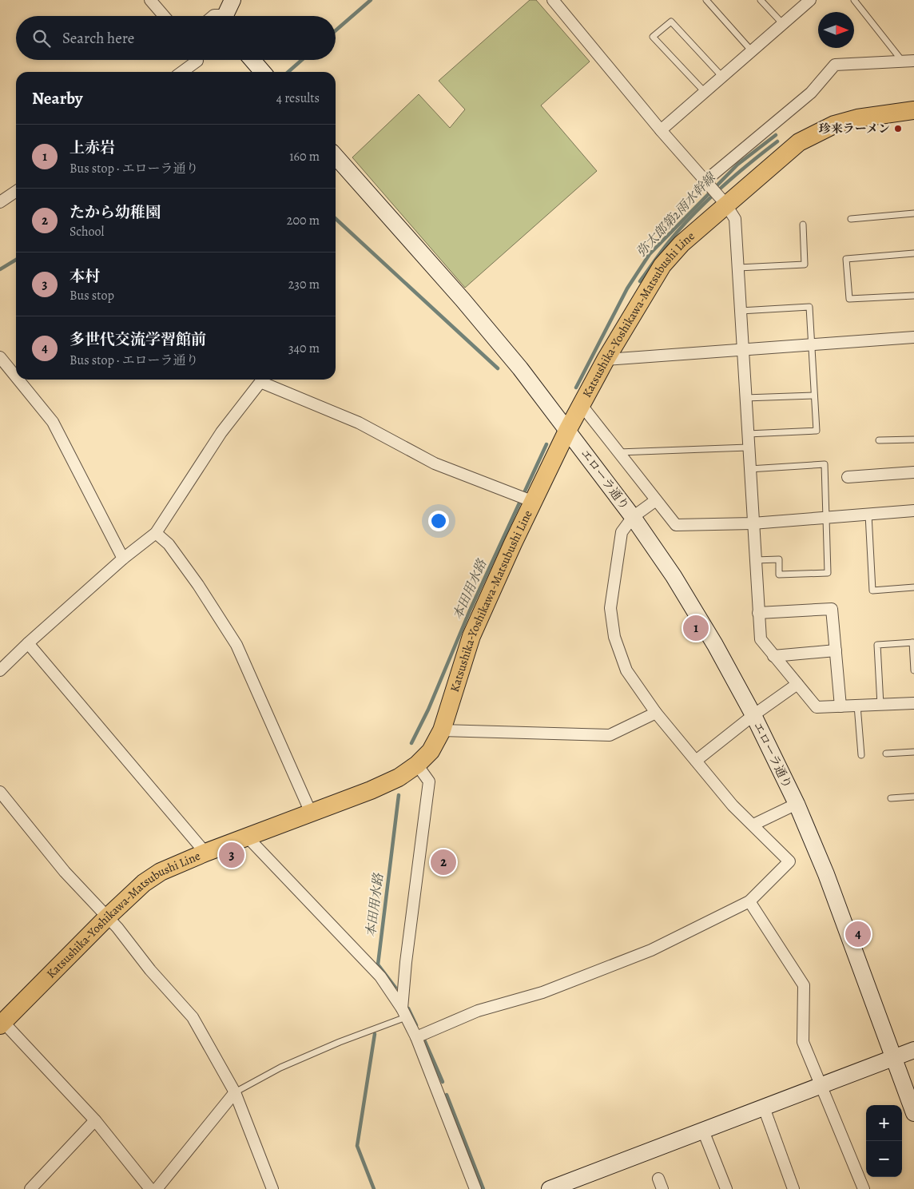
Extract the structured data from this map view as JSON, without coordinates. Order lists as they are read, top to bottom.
{
  "streets": {
    "main road": ["Katsushika-Yoshikawa-Matsubushi Line"],
    "street": ["エローラ通り"]
  },
  "crossings": [
    ["Katsushika-Yoshikawa-Matsubushi Line", "エローラ通り"]
  ],
  "water": ["弥太郎第2雨水幹線", "本田用水路"],
  "places": ["珍来ラーメン"],
  "north": "right",
  "page": {
    "search": "Search here",
    "heading": ["Nearby", "4 results"],
    "list": [
      {
        "mark": "1",
        "name": "上赤岩",
        "note": "Bus stop · エローラ通り",
        "value": "160 m"
      },
      {
        "mark": "2",
        "name": "たから幼稚園",
        "note": "School",
        "value": "200 m"
      },
      {
        "mark": "3",
        "name": "本村",
        "note": "Bus stop",
        "value": "230 m"
      },
      {
        "mark": "4",
        "name": "多世代交流学習館前",
        "note": "Bus stop · エローラ通り",
        "value": "340 m"
      }
    ],
    "pins": [
      "1",
      "3",
      "2",
      "4"
    ],
    "map_buttons": ["+", "−"]
  }
}
